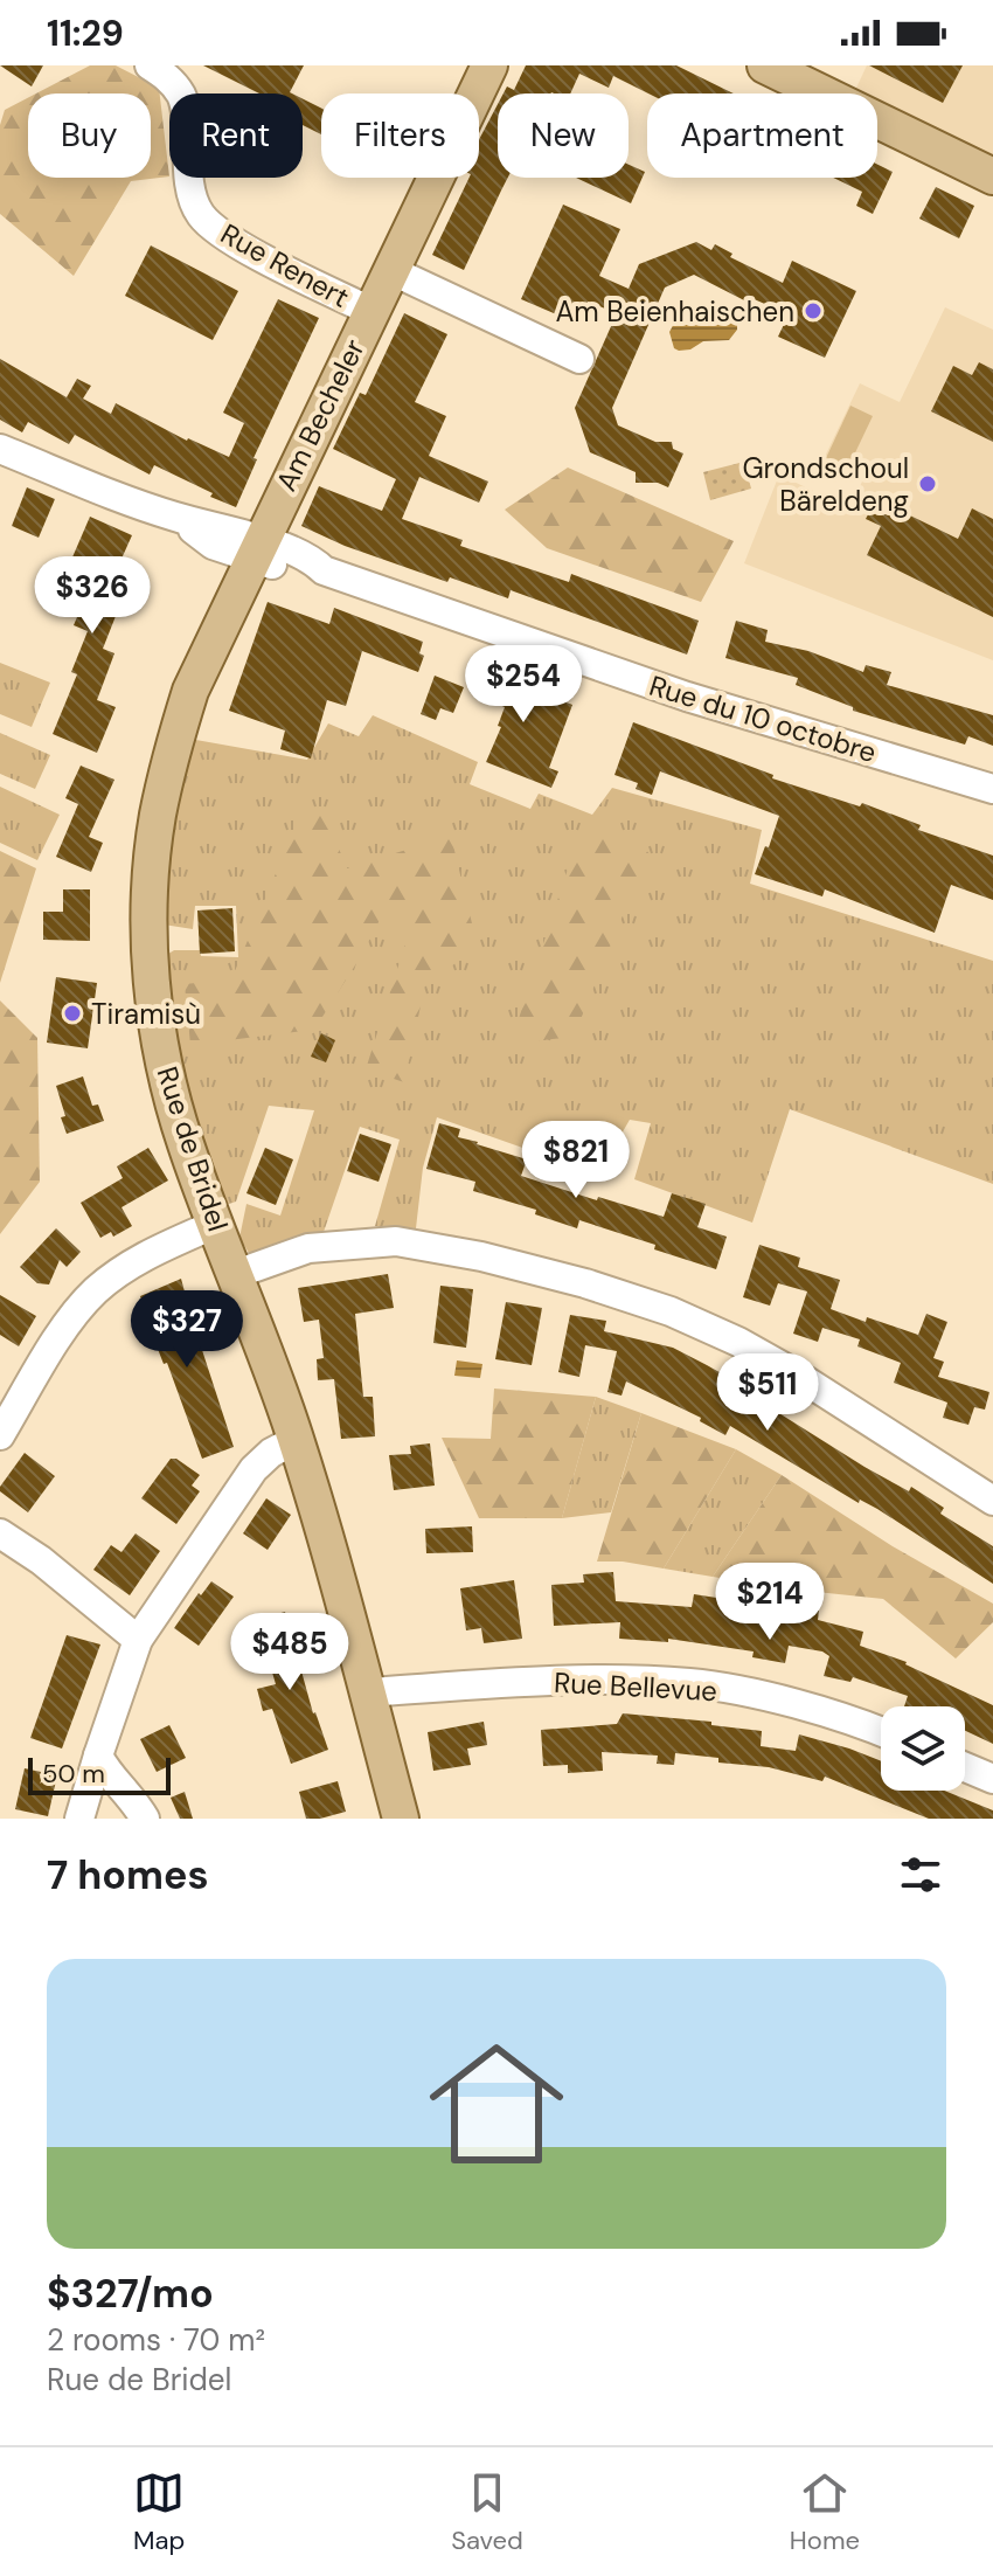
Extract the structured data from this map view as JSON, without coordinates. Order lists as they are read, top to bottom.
{
  "streets": {
    "main road": ["Am Becheler", "Rue de Bridel"],
    "street": ["Rue Renert", "Rue du 10 octobre", "Rue Bellevue"]
  },
  "crossings": [
    ["Rue Renert", "Am Becheler"],
    ["Am Becheler", "Rue du 10 octobre"],
    ["Am Becheler", "Rue de Bridel"],
    ["Rue du 10 octobre", "Rue de Bridel"],
    ["Rue de Bridel", "Rue Bellevue"]
  ],
  "places": ["Am Beienhaischen", "Grondschoul Bäreldeng", "Tiramisù"],
  "scale_bar": "50 m",
  "page": {
    "status": "11:29",
    "chip": [
      "Buy",
      "Rent",
      "Filters",
      "New",
      "Apartment"
    ],
    "price": [
      "$326",
      "$254",
      "$821",
      "$327",
      "$511",
      "$214",
      "$485"
    ],
    "scale": "50 m",
    "heading": "7 homes",
    "list": [
      {
        "name": "$327/mo",
        "note": "2 rooms · 70 m² · Rue de Bridel"
      }
    ],
    "tabs": ["Map", "Saved", "Home"]
  }
}
